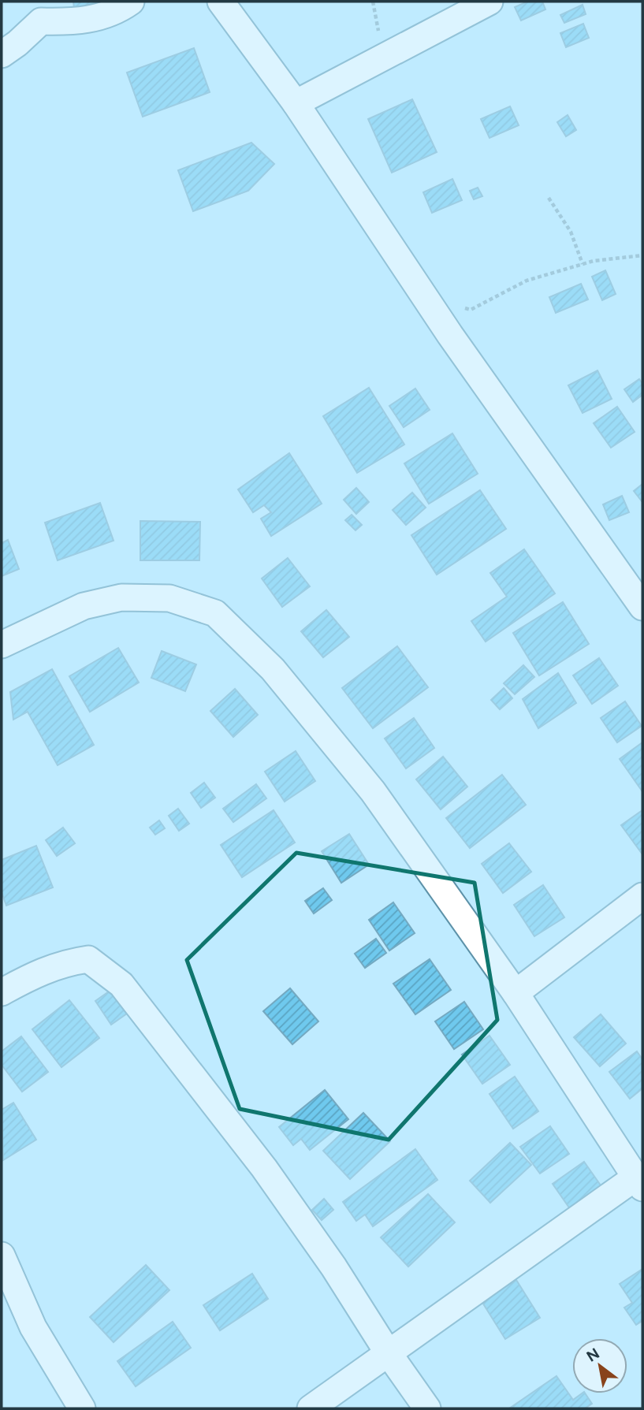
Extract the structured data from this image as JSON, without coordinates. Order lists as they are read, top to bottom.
{
  "north": "top left"
}
